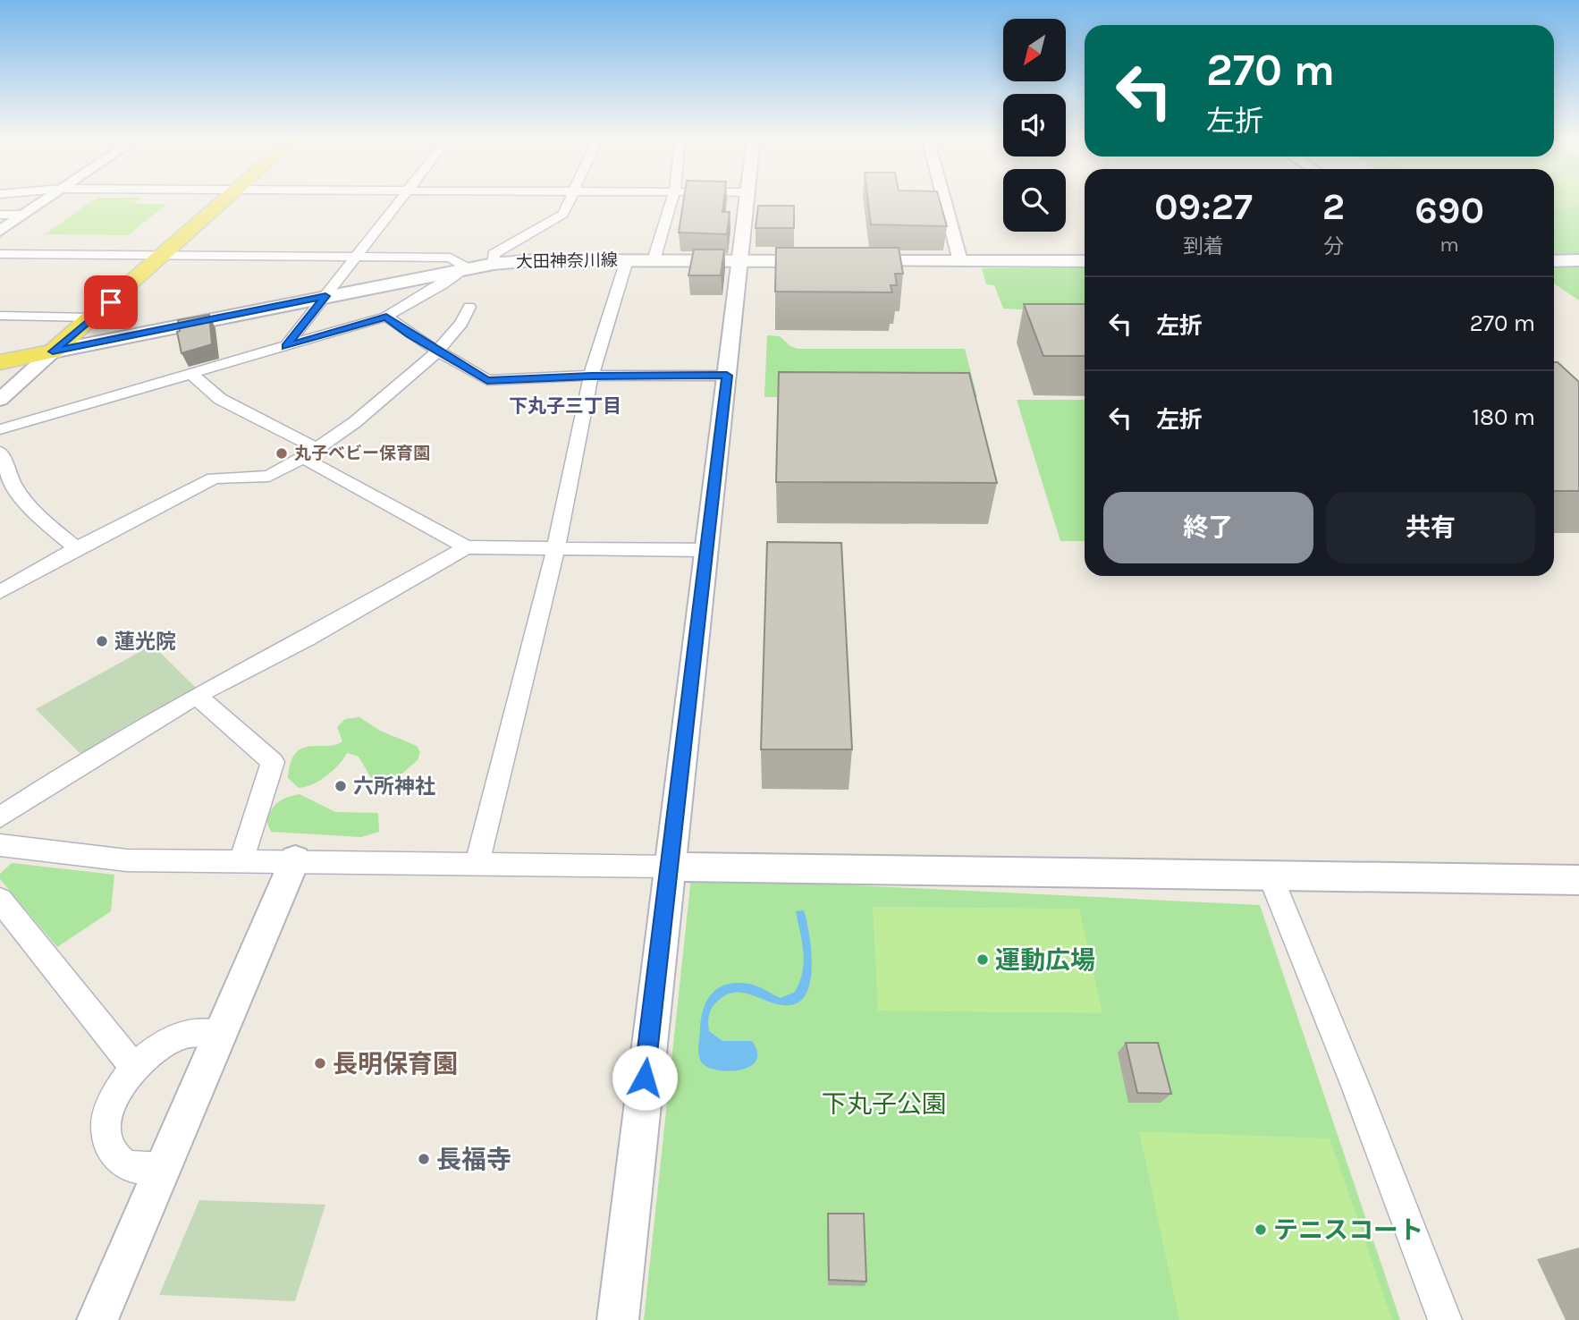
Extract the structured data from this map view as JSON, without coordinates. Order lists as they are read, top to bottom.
{
  "streets": {
    "main road": ["大田神奈川線"]
  },
  "districts": ["下丸子三丁目"],
  "parks": ["下丸子公園"],
  "places": [
    "丸子ベビー保育園",
    "蓮光院",
    "六所神社",
    "運動広場",
    "長明保育園",
    "長福寺",
    "テニスコート"
  ],
  "north": "bottom left",
  "page": {
    "turn": ["270 m", "左折"],
    "eta": [
      "09:27",
      "到着",
      "2",
      "分",
      "690",
      "m"
    ],
    "list": [
      {
        "name": "左折",
        "value": "270 m"
      },
      {
        "name": "左折",
        "value": "180 m"
      }
    ],
    "buttons": ["終了", "共有"]
  }
}
